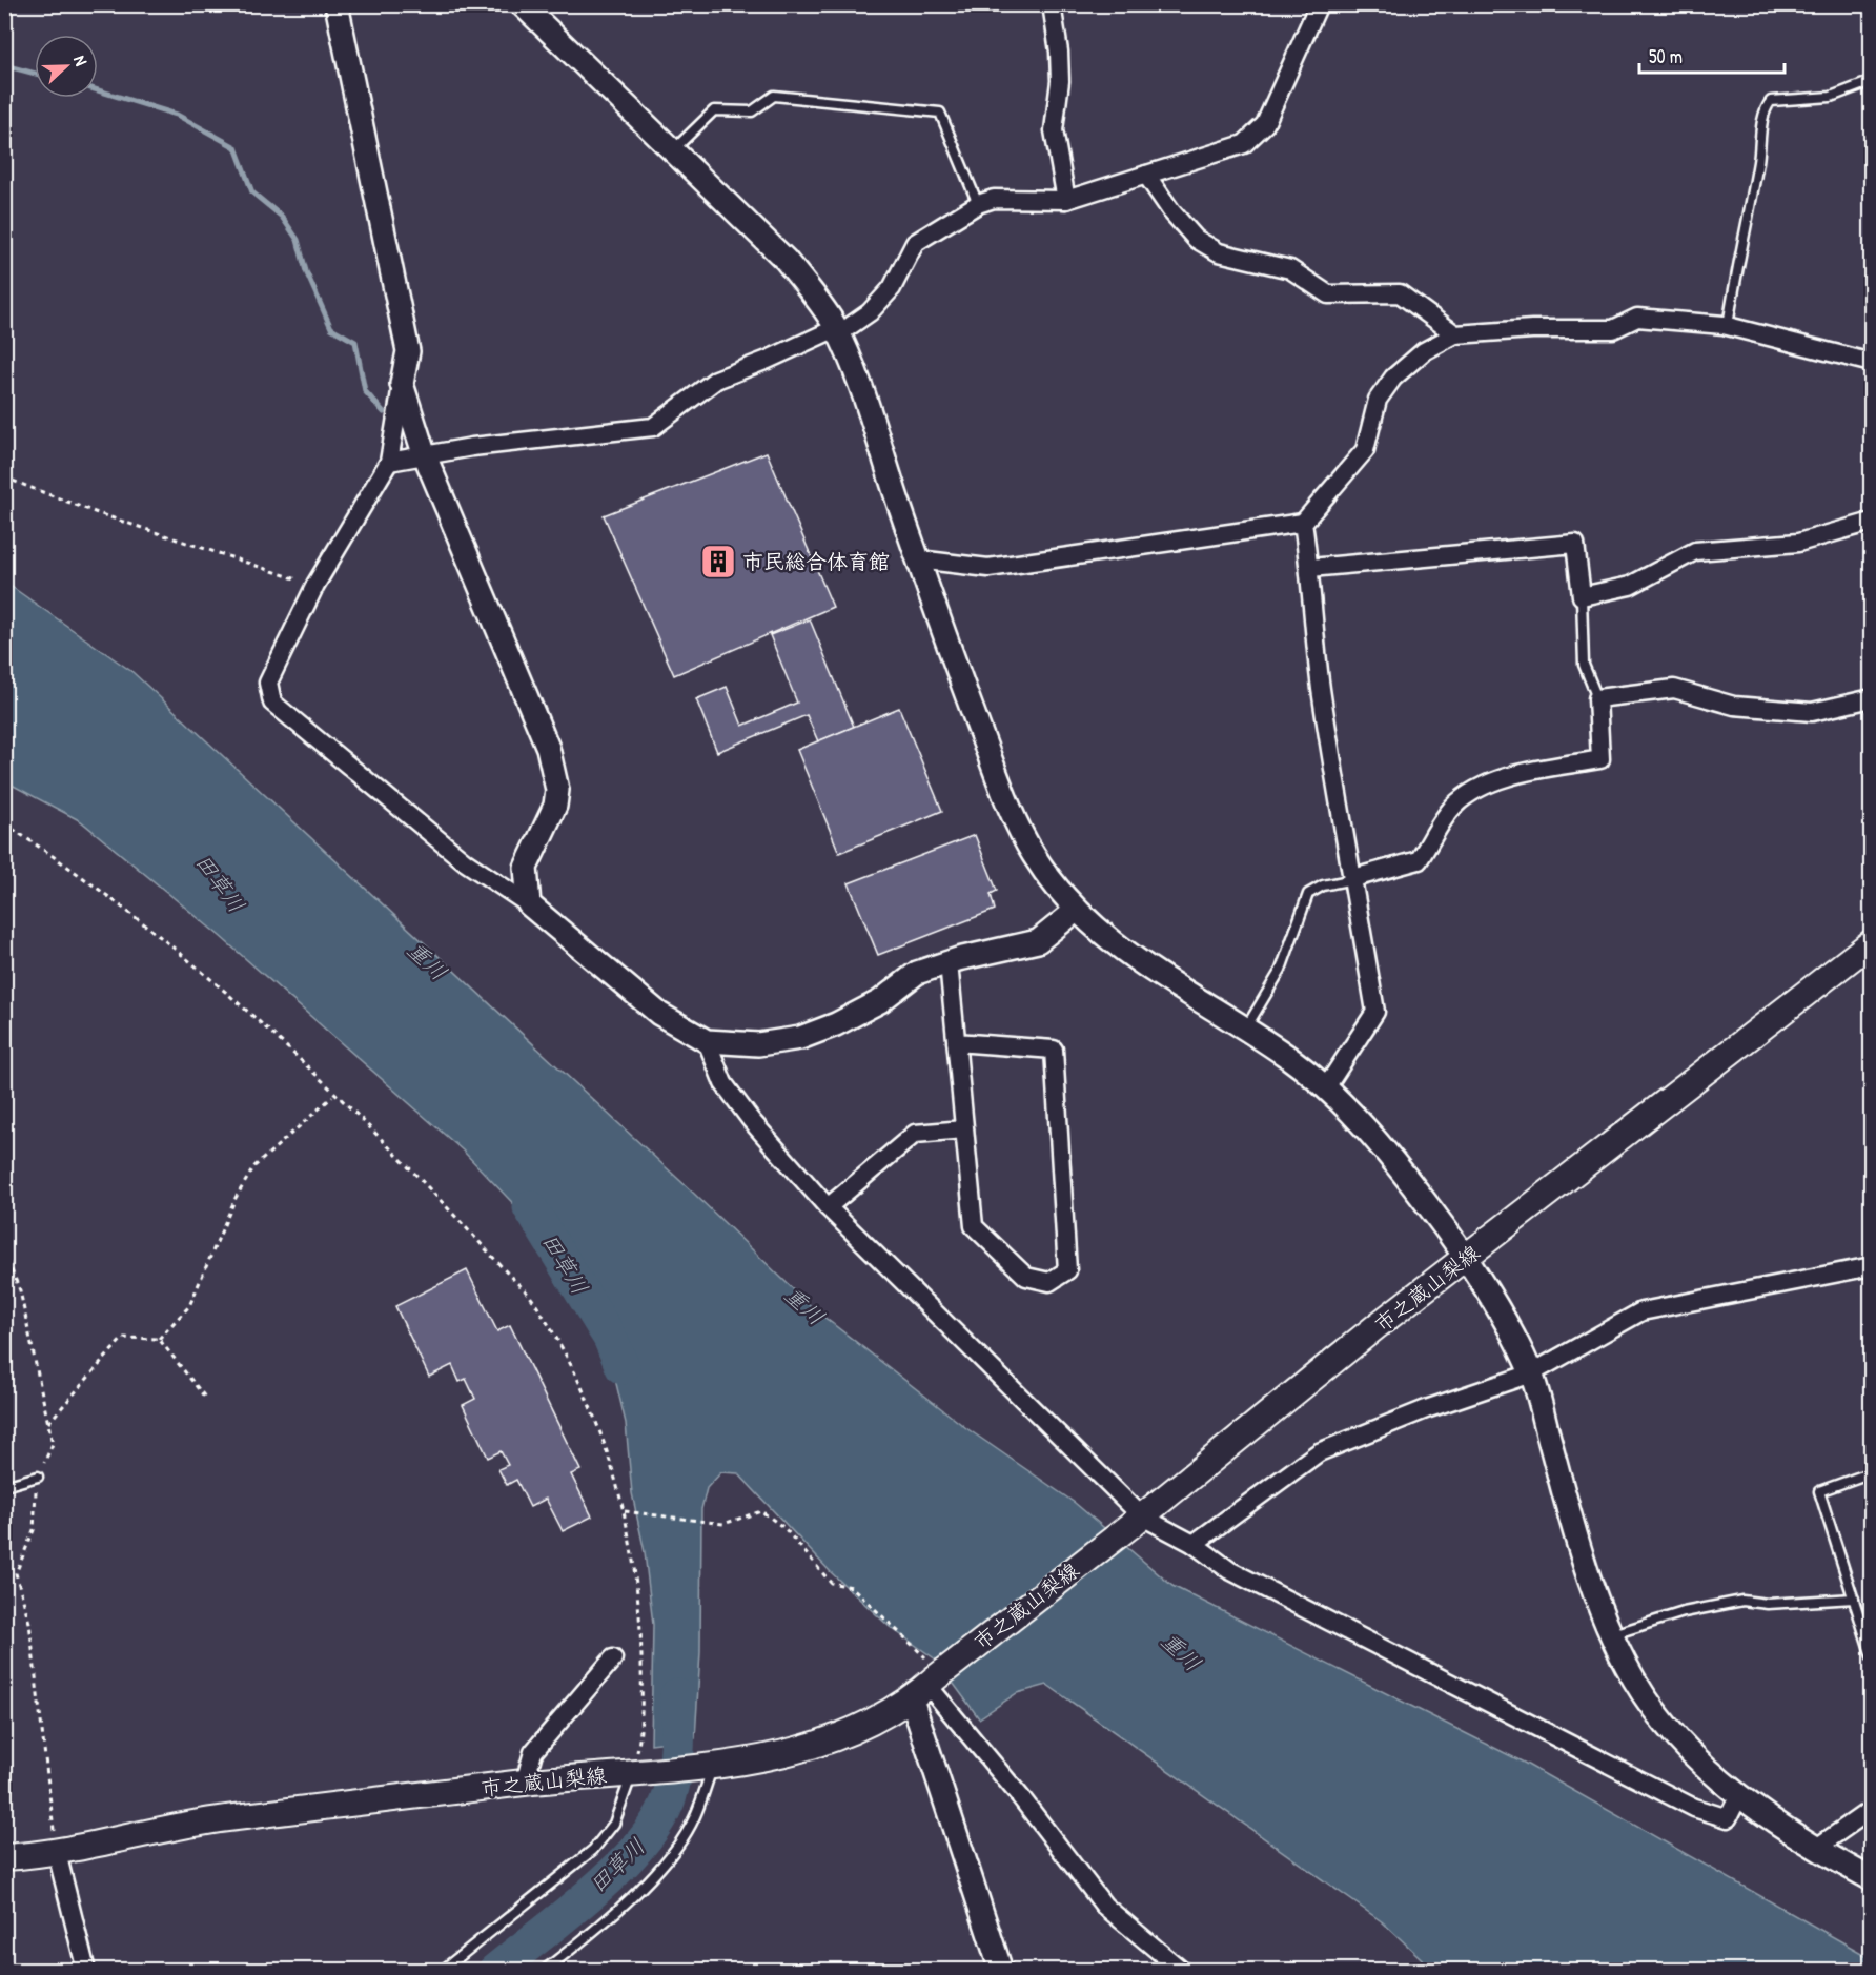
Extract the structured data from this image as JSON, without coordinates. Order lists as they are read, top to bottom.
{
  "streets": {
    "main road": ["市之蔵山梨線"]
  },
  "water": ["田草川", "重川"],
  "places": {
    "building": ["市民総合体育館"]
  },
  "scale_bar": "50 m",
  "north": "right"
}
